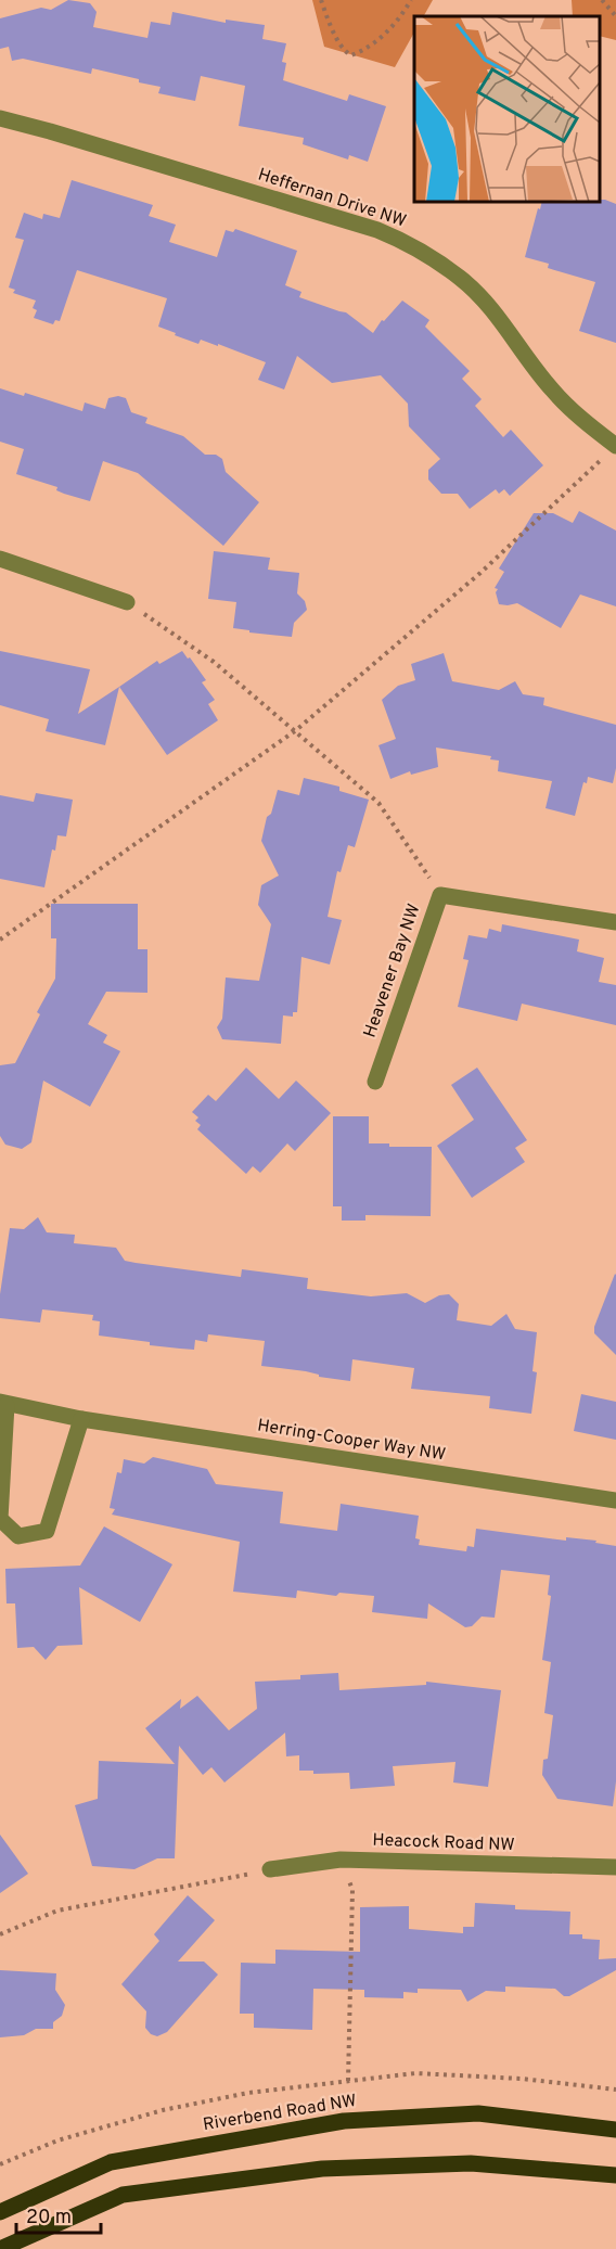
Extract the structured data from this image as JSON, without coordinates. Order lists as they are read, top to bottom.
{
  "streets": {
    "main road": ["Riverbend Road NW"],
    "street": [
      "Heffernan Drive NW",
      "Heavener Bay NW",
      "Herring-Cooper Way NW",
      "Heacock Road NW"
    ]
  },
  "scale_bar": "20 m"
}
